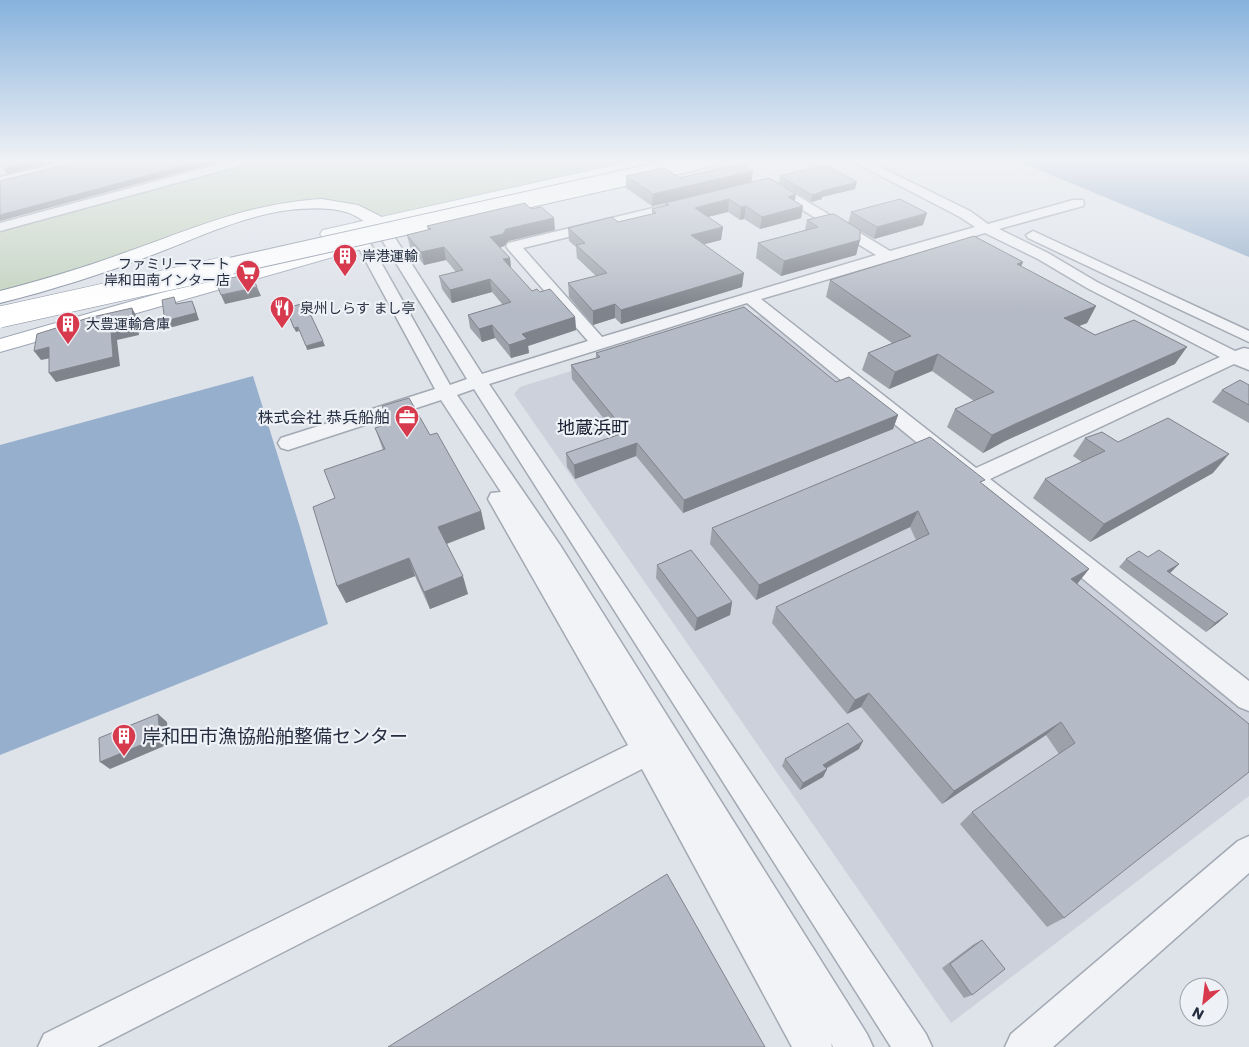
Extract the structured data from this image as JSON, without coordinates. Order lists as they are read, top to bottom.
{
  "districts": ["地蔵浜町"],
  "places": {
    "building": ["岸港運輸", "大豊運輸倉庫", "岸和田市漁協船舶整備センター"],
    "supermarket": ["ファミリーマート 岸和田南インター店"],
    "restaurant": ["泉州しらす まし亭"],
    "office": ["株式会社 恭兵船舶"]
  },
  "north": "bottom left"
}
